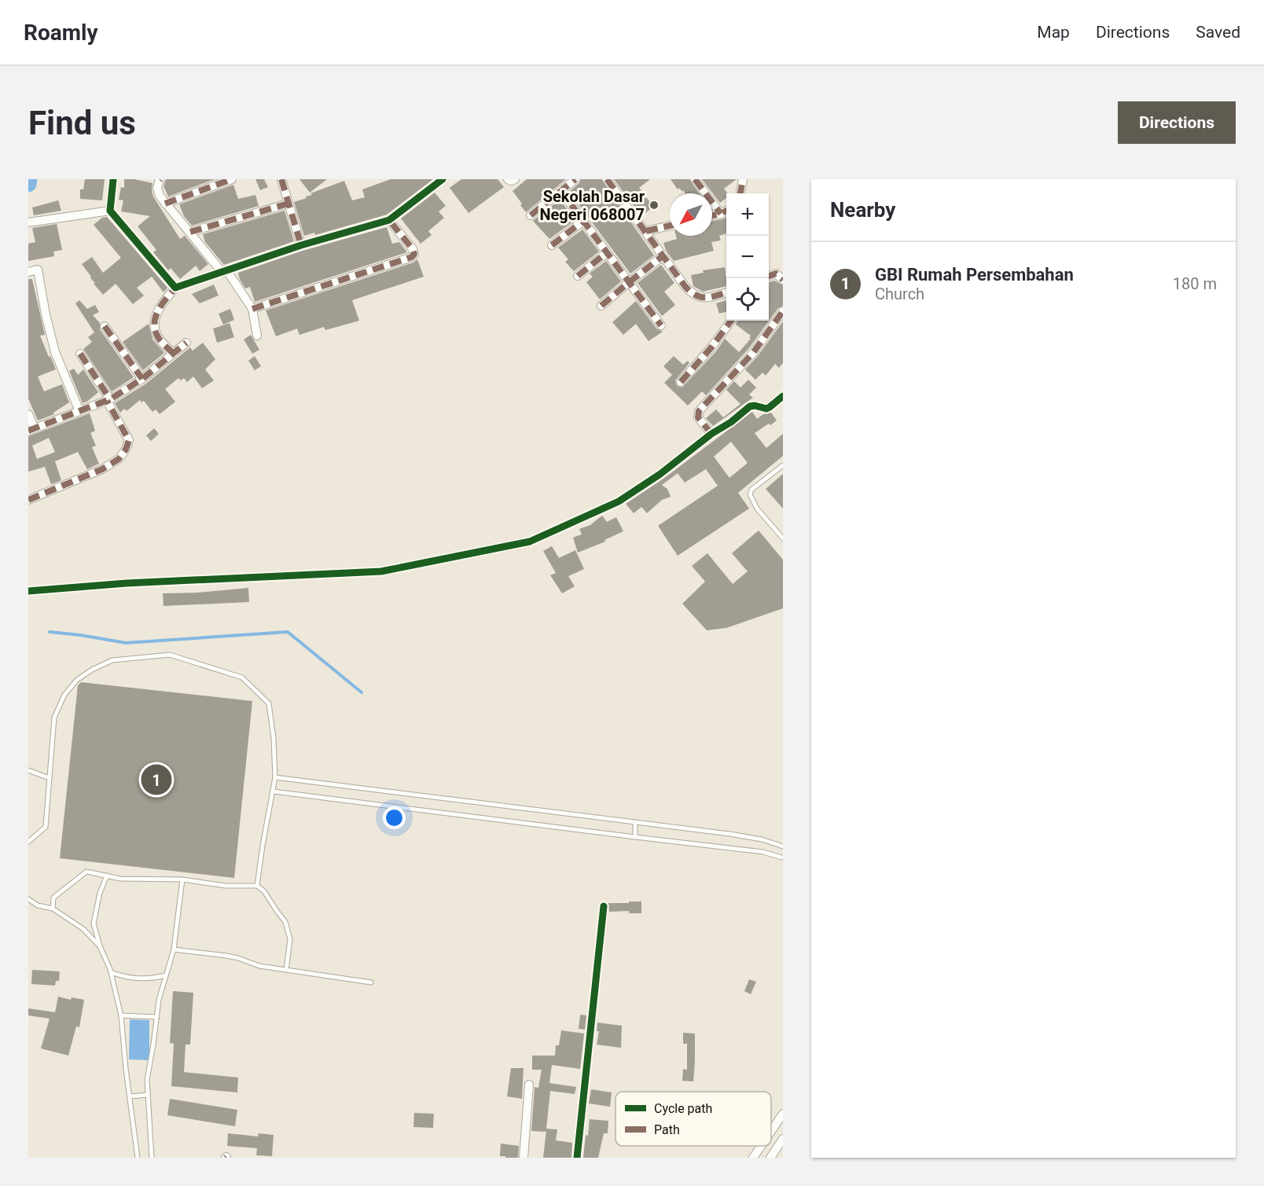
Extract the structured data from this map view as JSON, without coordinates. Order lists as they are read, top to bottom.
{
  "places": ["Sekolah Dasar Negeri 068007"],
  "legend": ["Cycle path", "Path"],
  "north": "bottom left",
  "page": {
    "header": "Roamly",
    "nav": ["Map", "Directions", "Saved"],
    "buttons": "Directions",
    "title": "Find us",
    "heading": "Nearby",
    "map_buttons": ["+", "−"],
    "list": [
      {
        "mark": "1",
        "name": "GBI Rumah Persembahan",
        "note": "Church",
        "value": "180 m"
      }
    ],
    "pins": "1"
  }
}
